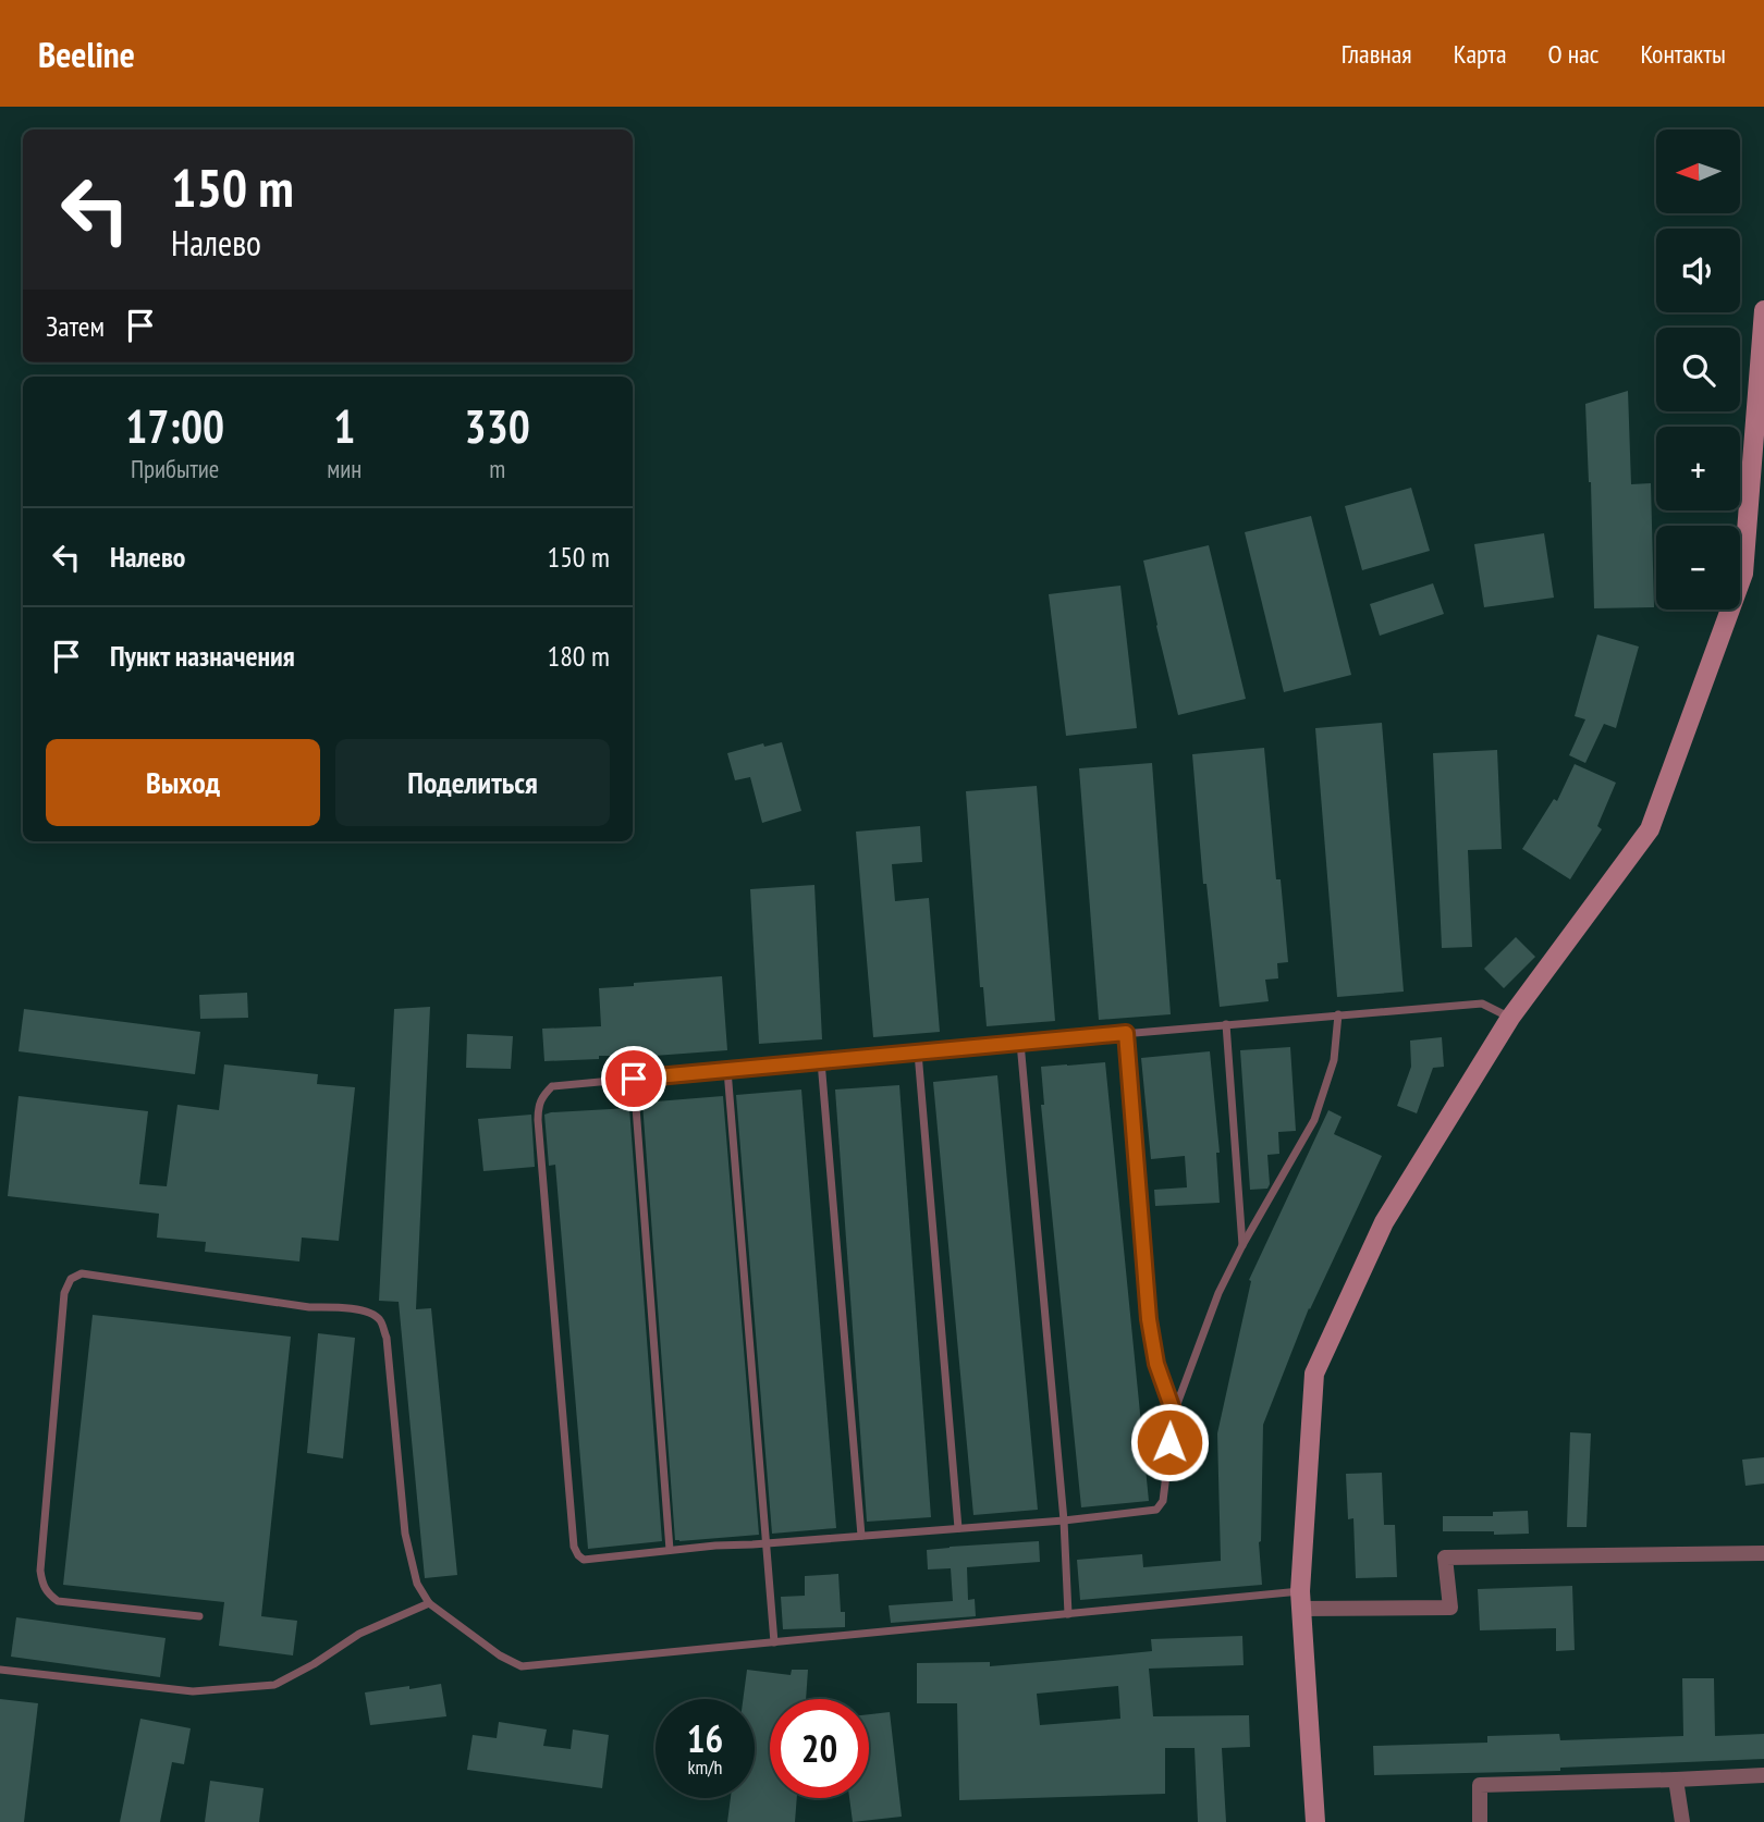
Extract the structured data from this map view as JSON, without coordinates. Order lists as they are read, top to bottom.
{
  "north": "left",
  "page": {
    "header": "Beeline",
    "nav": [
      "Главная",
      "Карта",
      "О нас",
      "Контакты"
    ],
    "map_buttons": ["+", "−"],
    "turn": ["150 m", "Налево"],
    "then": "Затем",
    "eta": [
      "17:00",
      "Прибытие",
      "1",
      "мин",
      "330",
      "m"
    ],
    "list": [
      {
        "name": "Налево",
        "value": "150 m"
      },
      {
        "name": "Пункт назначения",
        "value": "180 m"
      }
    ],
    "buttons": ["Выход", "Поделиться"],
    "speed": "16 km/h",
    "limit": "20"
  }
}
